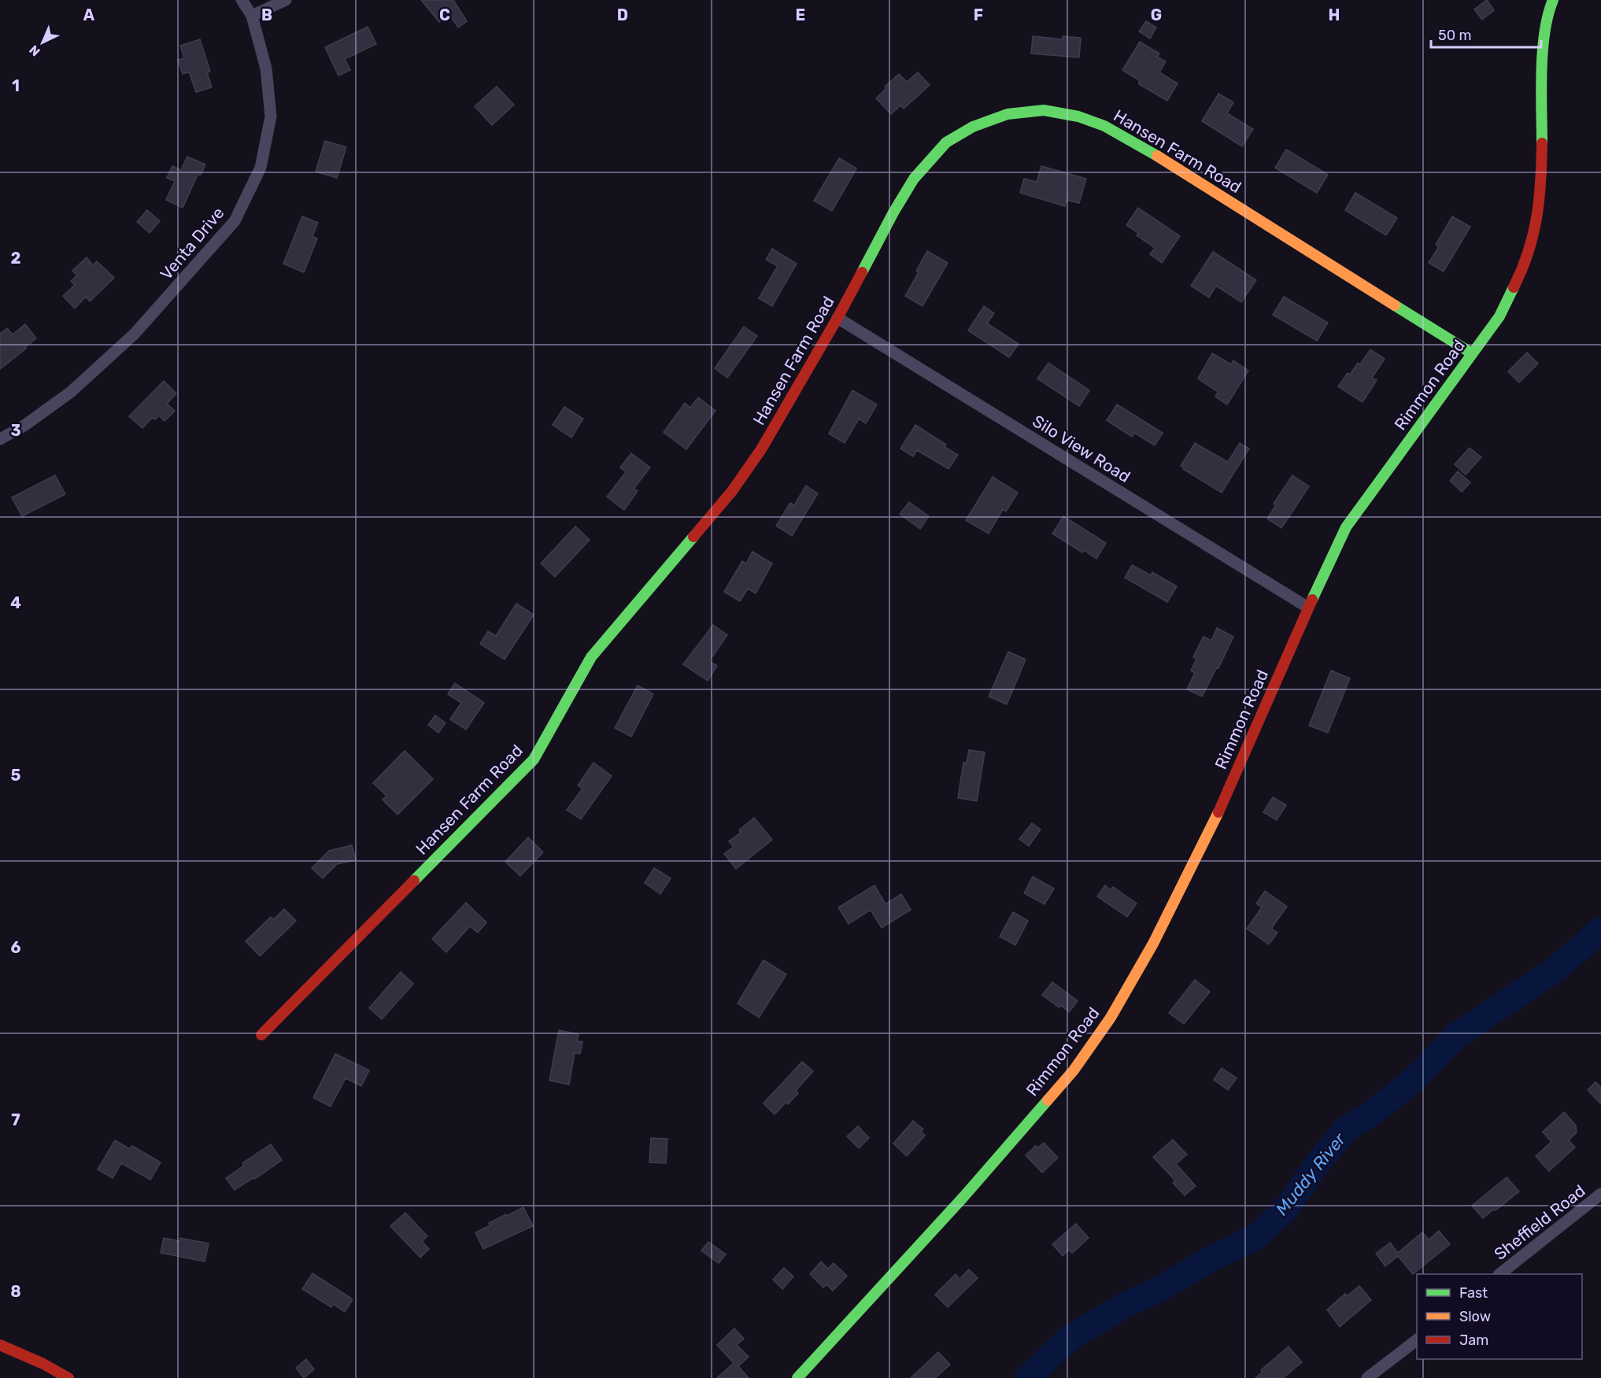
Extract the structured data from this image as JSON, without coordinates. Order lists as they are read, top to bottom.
{
  "streets": {
    "street": [
      "Hansen Farm Road",
      "Venta Drive",
      "Rimmon Road",
      "Silo View Road",
      "Sheffield Road"
    ]
  },
  "crossings": [
    ["Hansen Farm Road", "Rimmon Road"],
    ["Hansen Farm Road", "Silo View Road"],
    ["Rimmon Road", "Silo View Road"]
  ],
  "water": ["Muddy River"],
  "legend": ["Fast", "Slow", "Jam"],
  "scale_bar": "50 m",
  "north": "bottom left",
  "grid": {
    "columns": [
      "A",
      "B",
      "C",
      "D",
      "E",
      "F",
      "G",
      "H"
    ],
    "rows": [
      "1",
      "2",
      "3",
      "4",
      "5",
      "6",
      "7",
      "8"
    ]
  }
}
